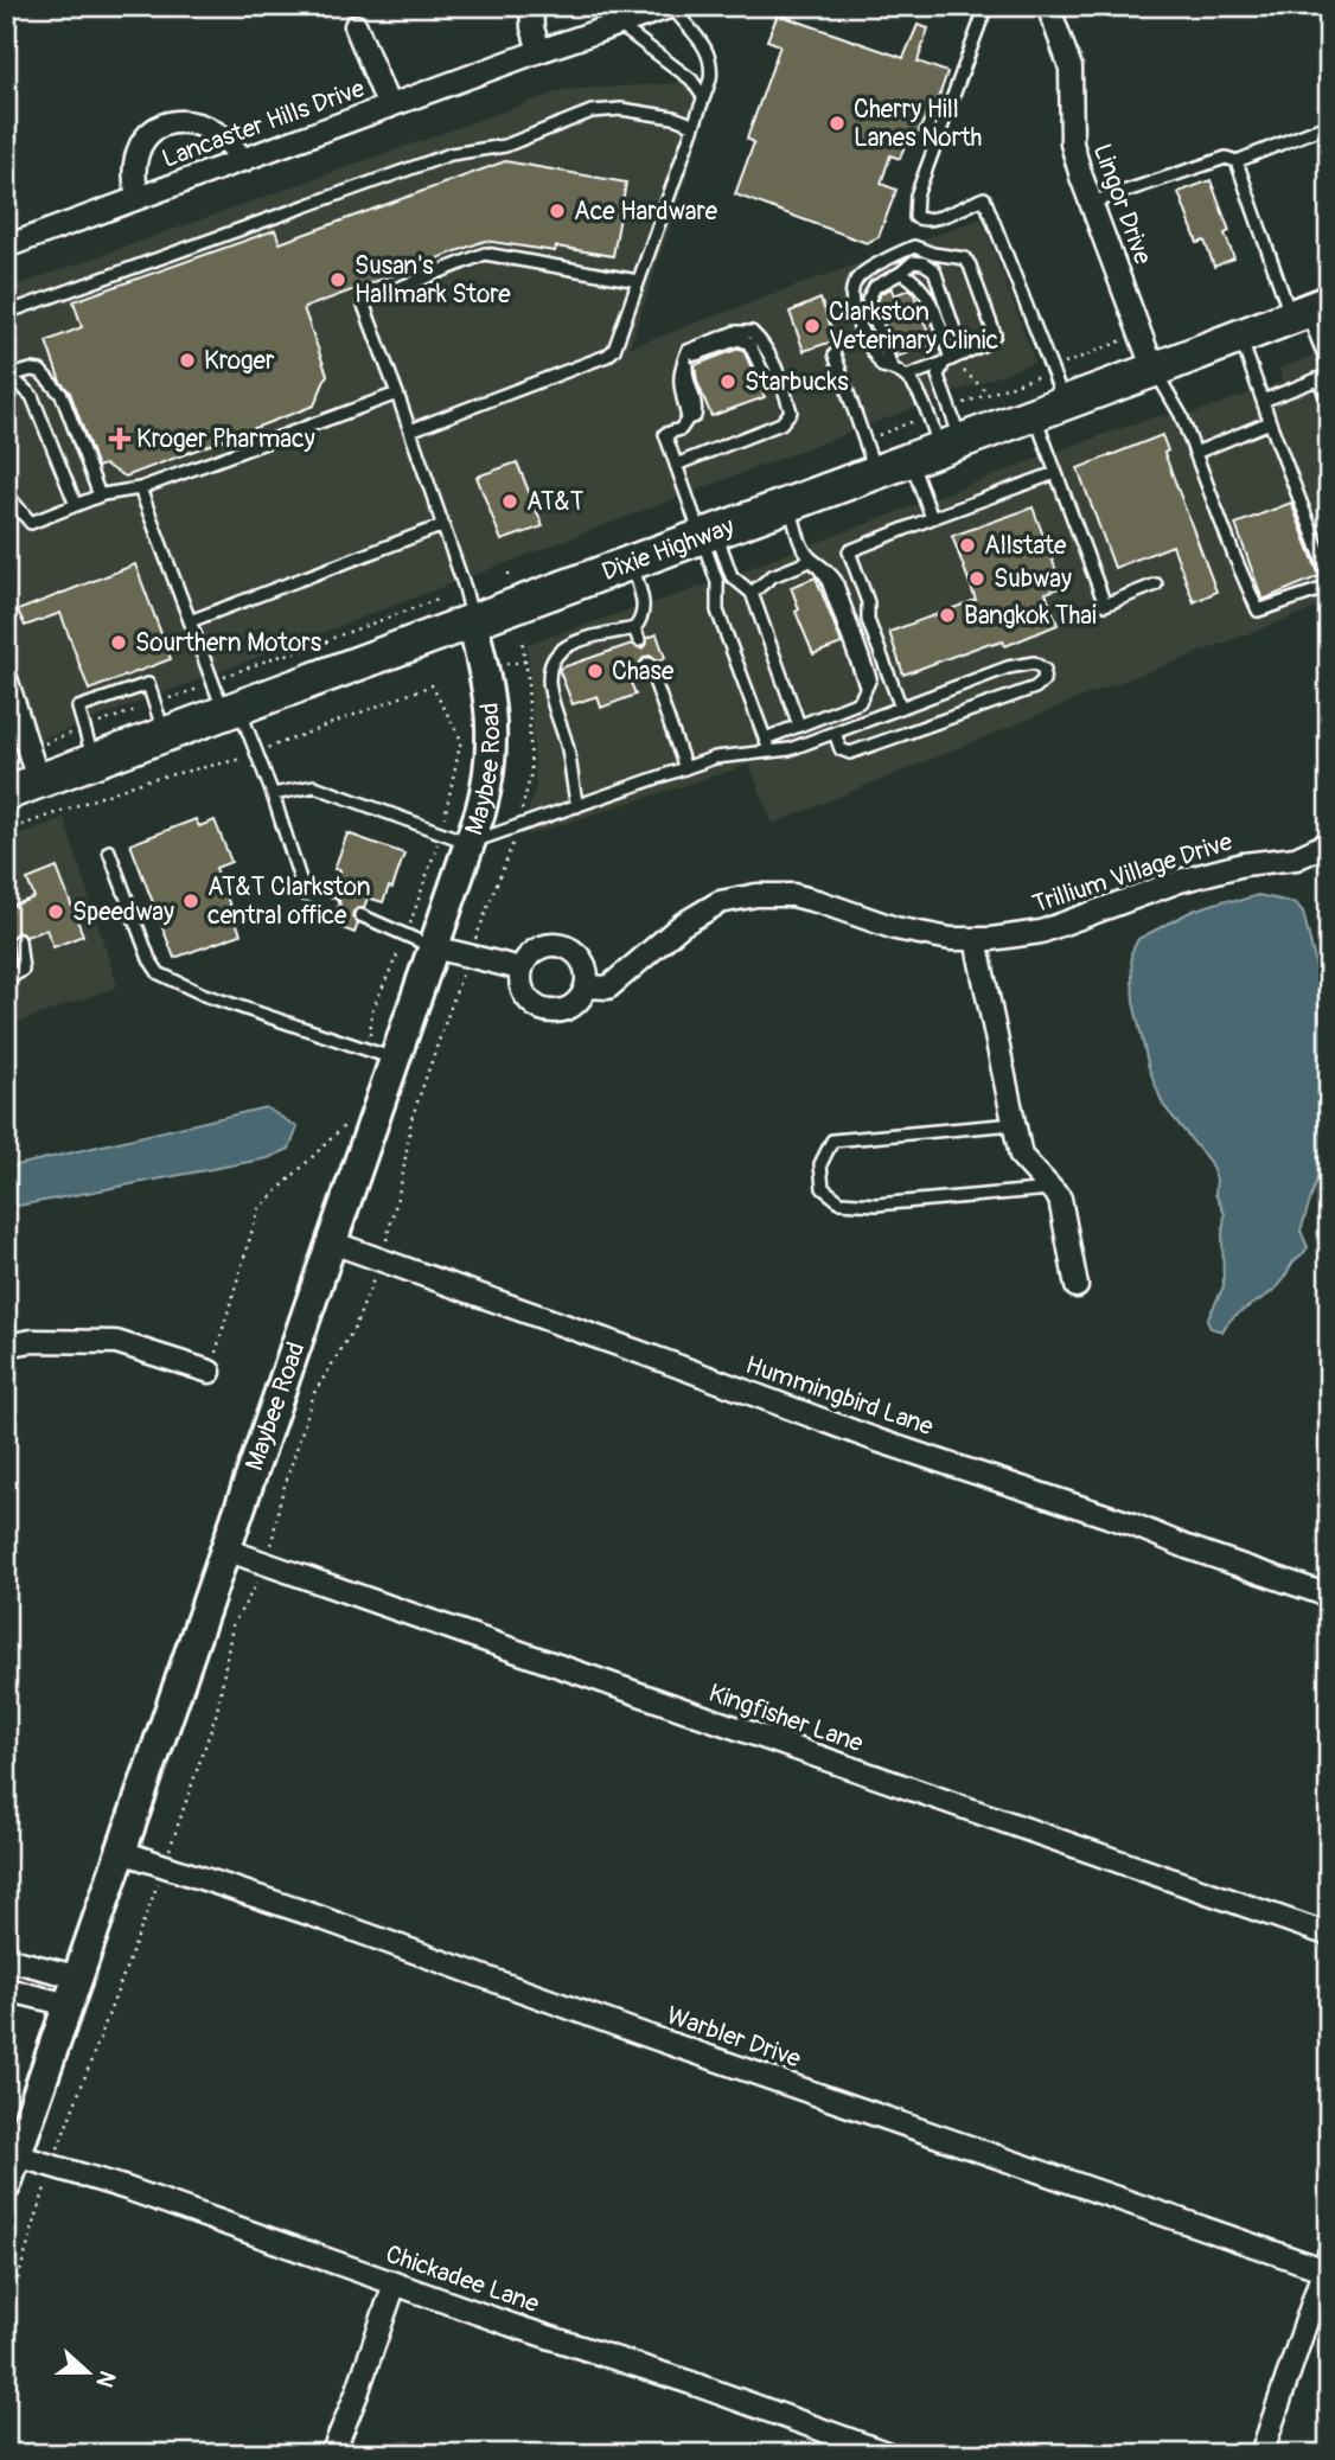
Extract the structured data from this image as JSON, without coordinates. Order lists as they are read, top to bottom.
{
  "streets": {
    "main road": ["Dixie Highway", "Maybee Road"],
    "street": [
      "Lancaster Hills Drive",
      "Lingor Drive",
      "Trillium Village Drive",
      "Hummingbird Lane",
      "Kingfisher Lane",
      "Warbler Drive",
      "Chickadee Lane"
    ]
  },
  "crossings": [
    ["Lingor Drive", "Dixie Highway"],
    ["Dixie Highway", "Maybee Road"],
    ["Maybee Road", "Hummingbird Lane"],
    ["Maybee Road", "Kingfisher Lane"],
    ["Maybee Road", "Warbler Drive"],
    ["Maybee Road", "Chickadee Lane"]
  ],
  "places": {
    "other": [
      "Cherry Hill Lanes North",
      "Ace Hardware",
      "Susan's Hallmark Store",
      "Clarkston Veterinary Clinic",
      "Kroger",
      "Starbucks",
      "AT&T",
      "Allstate",
      "Subway",
      "Bangkok Thai",
      "Sourthern Motors",
      "Chase",
      "AT&T Clarkston central office",
      "Speedway"
    ],
    "health": ["Kroger Pharmacy"]
  },
  "north": "right"
}
